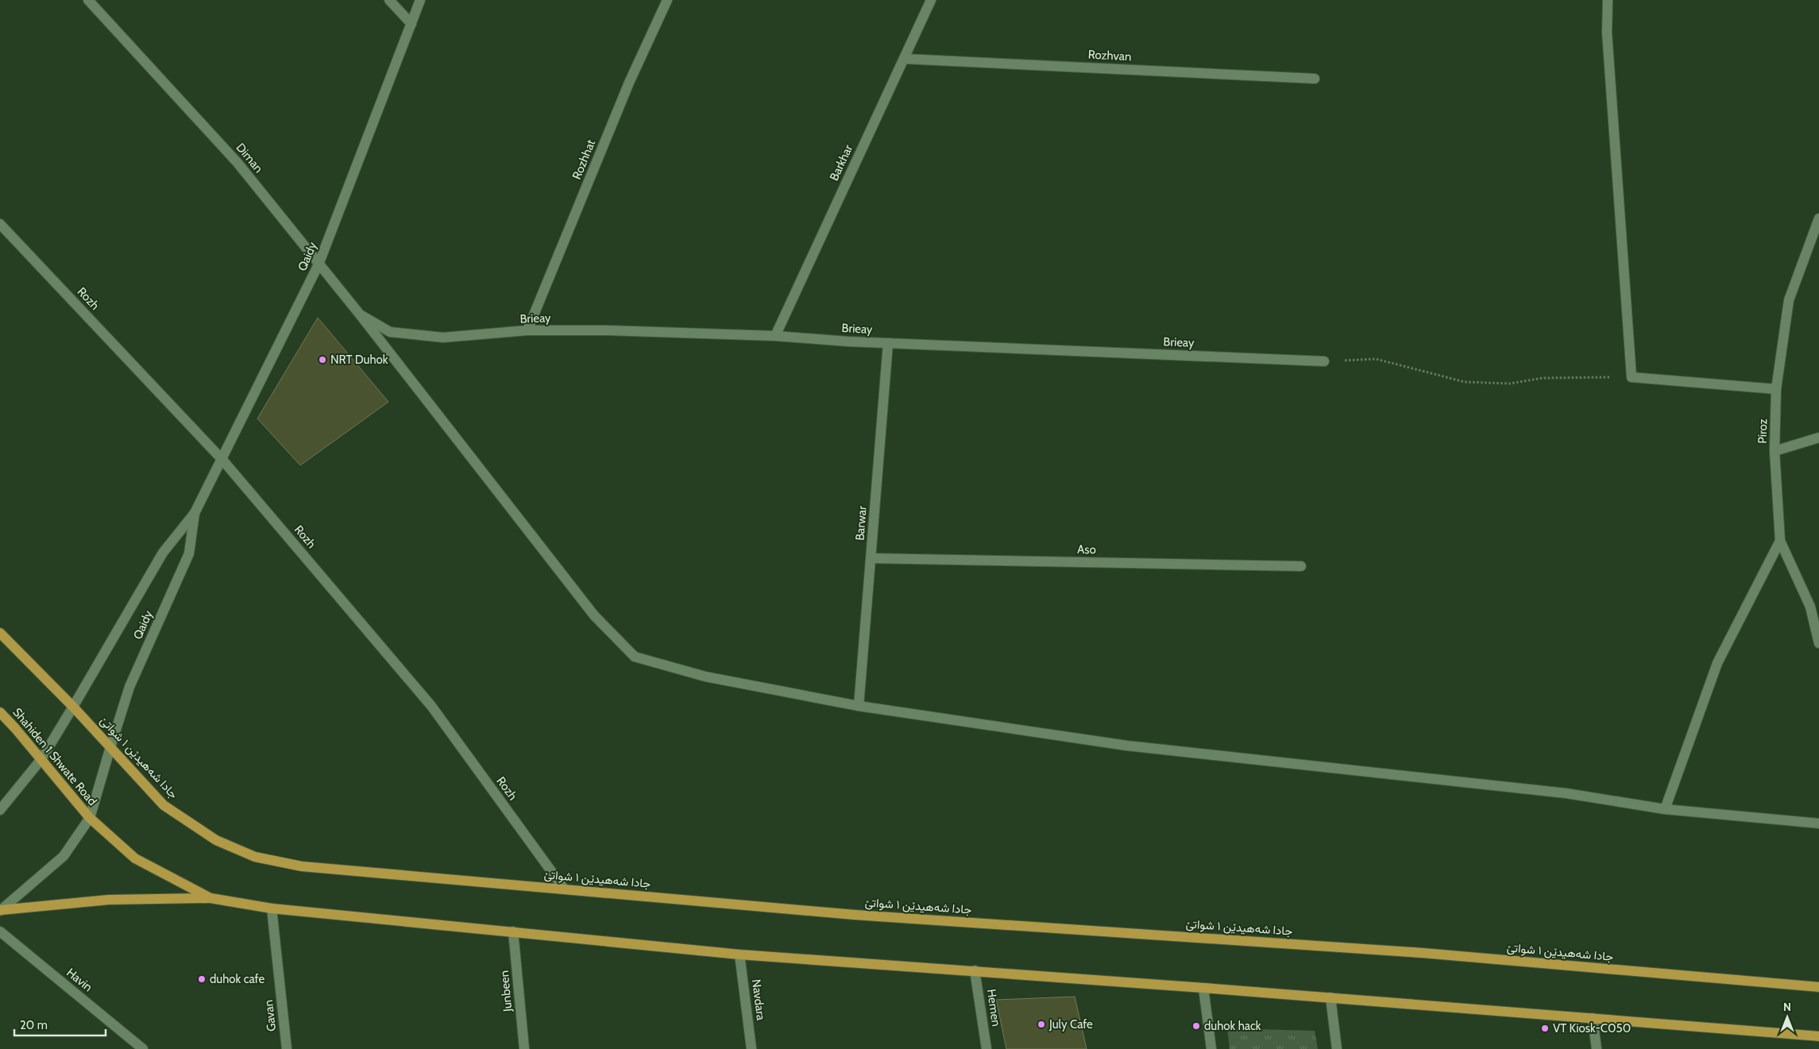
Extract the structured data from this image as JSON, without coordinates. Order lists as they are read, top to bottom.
{
  "streets": {
    "main road": ["Shahiden 1 Shwate Road", "جادا شەهیدێن ١ شواتێ"],
    "street": [
      "Rozhvan",
      "Diman",
      "Rozhhat",
      "Barkhar",
      "Qaidy",
      "Rozh",
      "Brieay",
      "Piroz",
      "Barwar",
      "Aso",
      "Havin",
      "Junbeen",
      "Navdara",
      "Hemen",
      "Gavan"
    ]
  },
  "crossings": [
    ["Rozhvan", "Barkhar"],
    ["Diman", "Qaidy"],
    ["Diman", "Brieay"],
    ["Rozhhat", "Brieay"],
    ["Barkhar", "Brieay"],
    ["Qaidy", "Rozh"],
    ["Qaidy", "Shahiden 1 Shwate Road"],
    ["Qaidy", "جادا شەهیدێن ١ شواتێ"],
    ["Rozh", "جادا شەهیدێن ١ شواتێ"],
    ["Brieay", "Barwar"],
    ["Barwar", "Aso"]
  ],
  "places": [
    "NRT Duhok",
    "duhok cafe",
    "July Cafe",
    "duhok hack",
    "VT Kiosk-C050"
  ],
  "scale_bar": "20 m",
  "north": "top"
}
